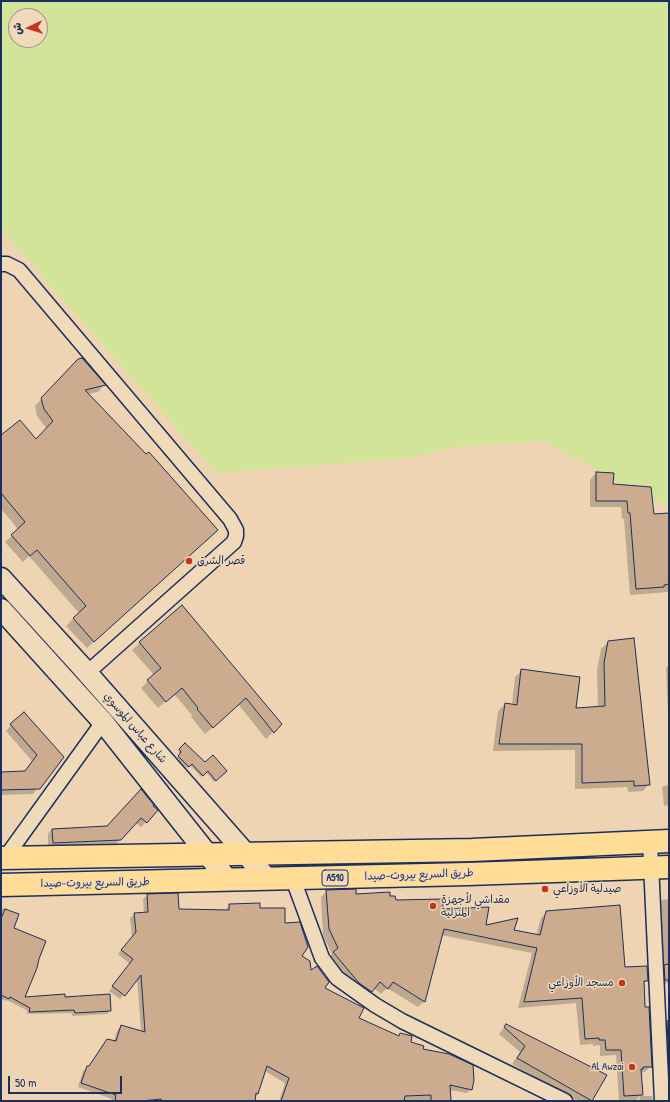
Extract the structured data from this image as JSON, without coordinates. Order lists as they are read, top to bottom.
{
  "streets": {
    "highway": ["طريق السريع بيروت-صيدا", "A510"],
    "street": ["شارع عباس الموسوي"]
  },
  "crossings": [
    ["شارع عباس الموسوي", "طريق السريع بيروت-صيدا"]
  ],
  "places": [
    "قصر الشرق",
    "صيدلية الأوزاعي",
    "مقداشي لأجهزة المنزلية",
    "مسجد الأوزاعي",
    "Al Awzai"
  ],
  "scale_bar": "50 m",
  "north": "left"
}
